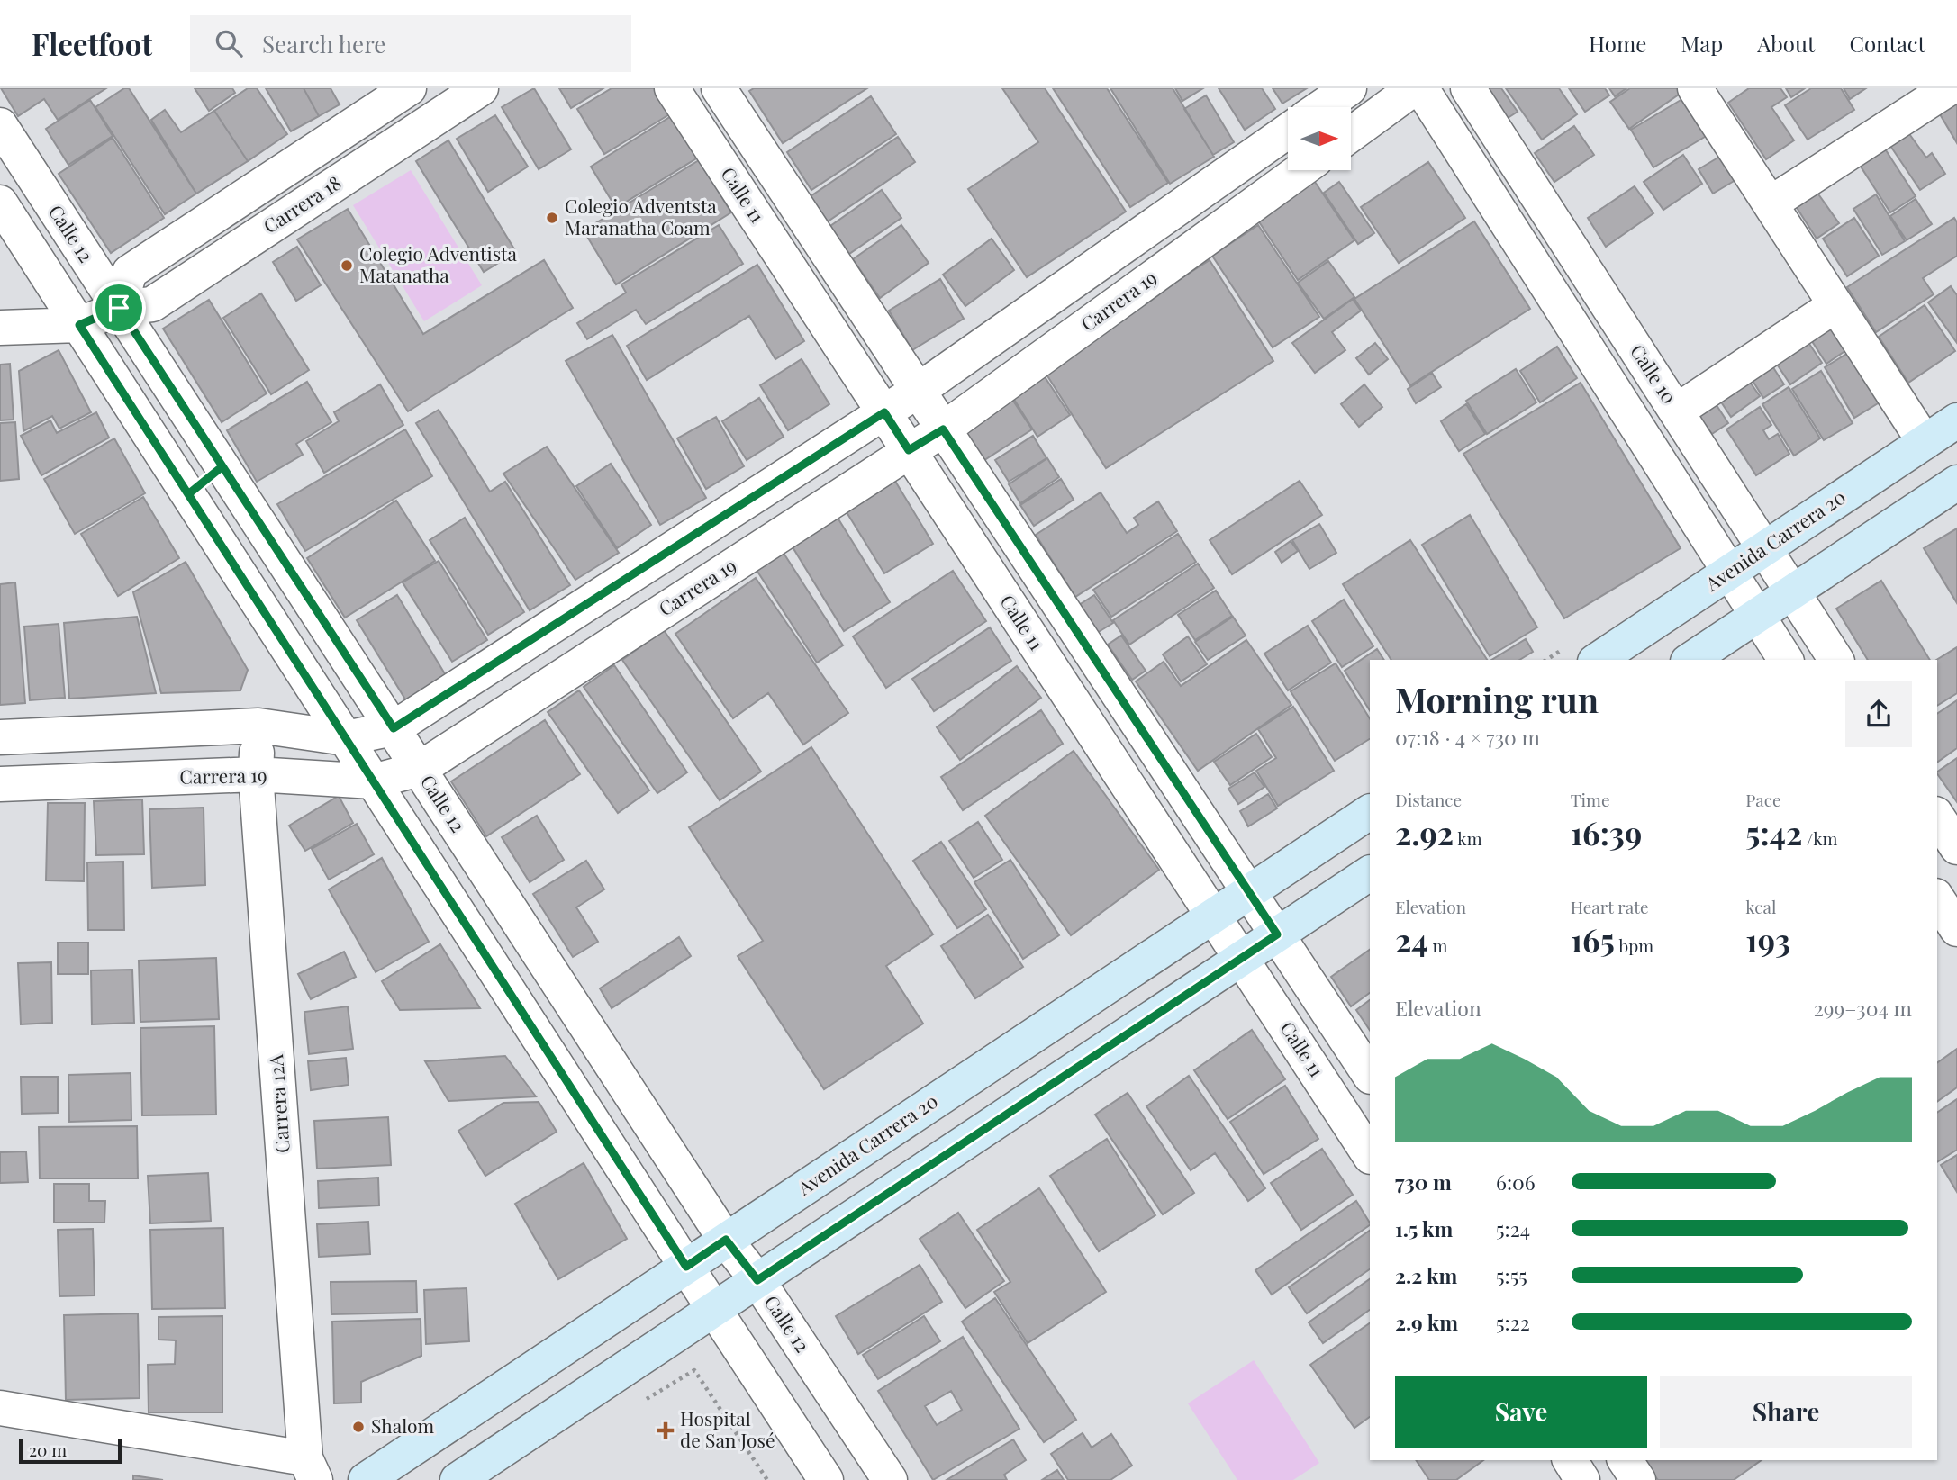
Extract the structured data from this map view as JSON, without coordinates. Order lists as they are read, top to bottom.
{
  "streets": {
    "main road": ["Avenida Carrera 20"],
    "street": [
      "Calle 11",
      "Carrera 18",
      "Calle 12",
      "Carrera 19",
      "Calle 10",
      "Carrera 12A"
    ]
  },
  "crossings": [
    ["Calle 11", "Carrera 19"],
    ["Calle 11", "Avenida Carrera 20"],
    ["Carrera 18", "Calle 12"],
    ["Calle 12", "Carrera 19"],
    ["Calle 12", "Avenida Carrera 20"],
    ["Carrera 19", "Carrera 12A"],
    ["Calle 10", "Avenida Carrera 20"]
  ],
  "places": {
    "other": ["Colegio Adventsta Maranatha Coam", "Colegio Adventista Matanatha", "Shalom"],
    "health": ["Hospital de San José"]
  },
  "scale_bar": "20 m",
  "north": "right",
  "page": {
    "header": "Fleetfoot",
    "search": "Search here",
    "nav": [
      "Home",
      "Map",
      "About",
      "Contact"
    ],
    "heading": ["Morning run", "07:18 · 4 × 730 m"],
    "stats": [
      ["Distance", "2.92 km"],
      ["Time", "16:39"],
      ["Pace", "5:42 /km"],
      ["Elevation", "24 m"],
      ["Heart rate", "165 bpm"],
      ["kcal", "193"]
    ],
    "chart": ["Elevation", "299–304 m"],
    "list": [
      {
        "name": "730 m",
        "note": "6:06"
      },
      {
        "name": "1.5 km",
        "note": "5:24"
      },
      {
        "name": "2.2 km",
        "note": "5:55"
      },
      {
        "name": "2.9 km",
        "note": "5:22"
      }
    ],
    "buttons": ["Save", "Share"],
    "scale": "20 m"
  }
}
